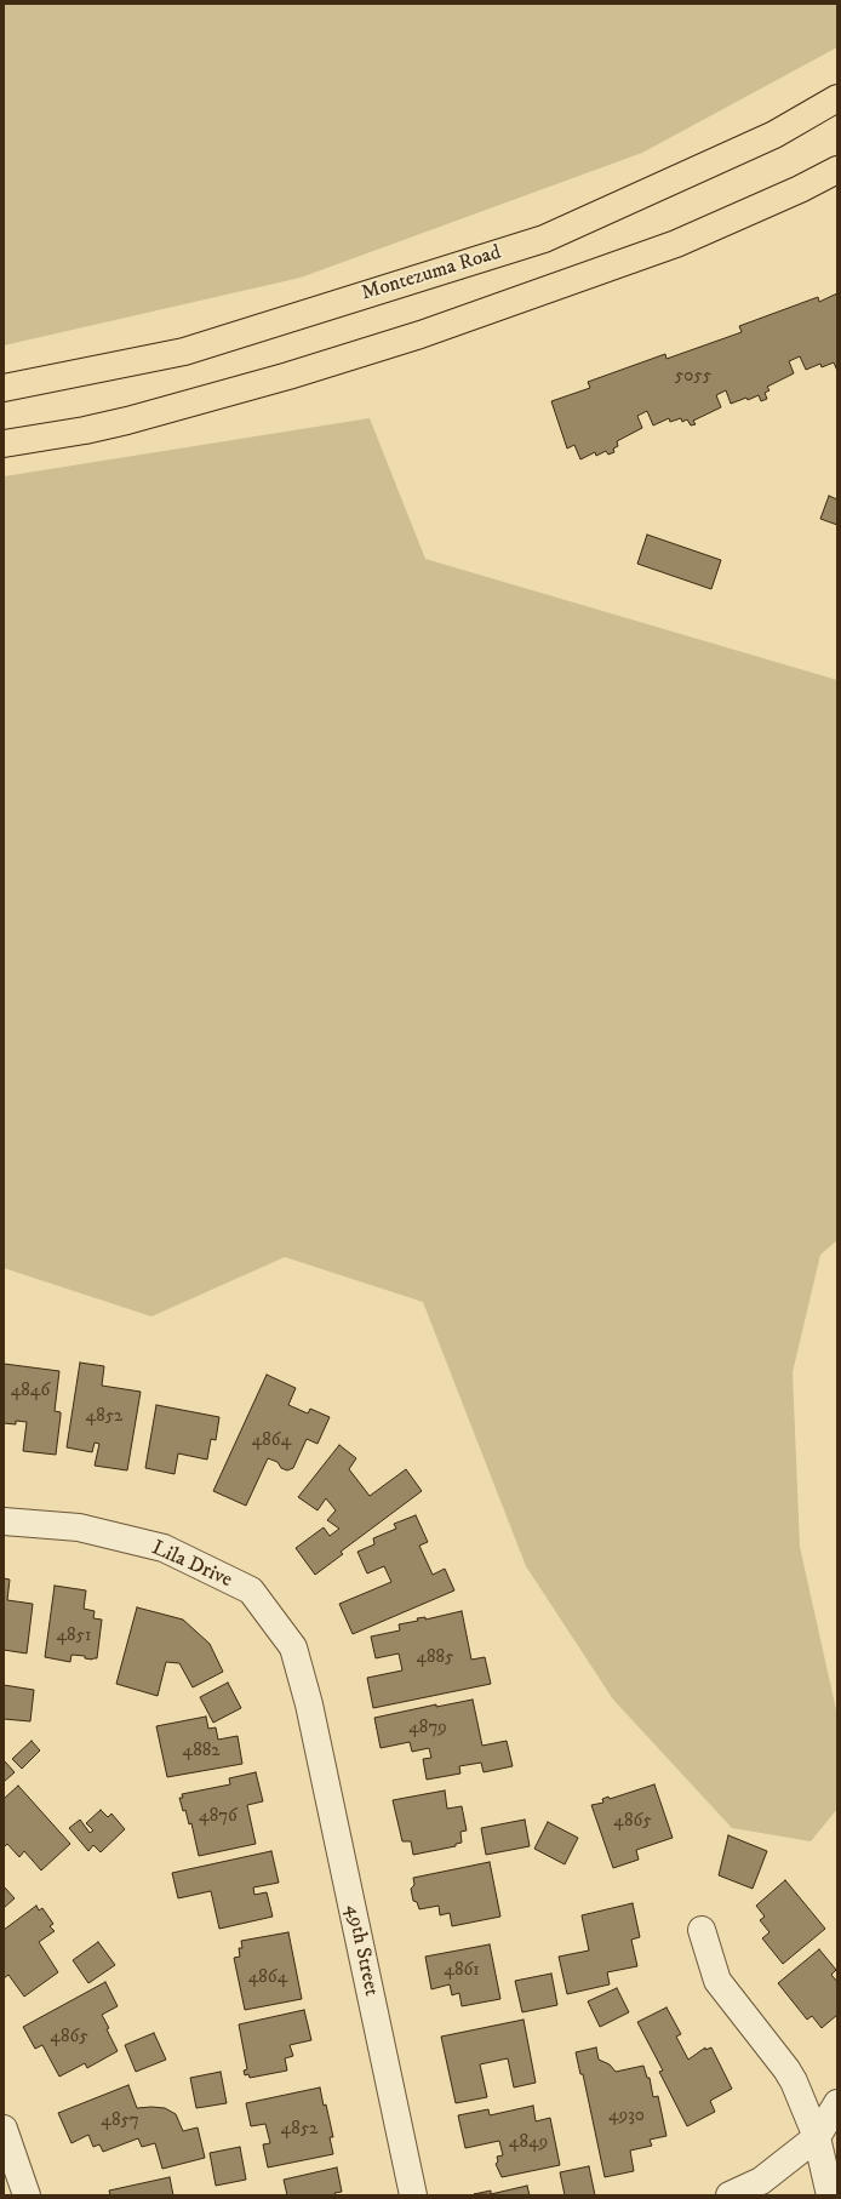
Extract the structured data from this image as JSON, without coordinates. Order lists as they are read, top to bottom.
{
  "streets": {
    "main road": ["Montezuma Road"],
    "street": ["Lila Drive", "49th Street"]
  },
  "crossings": [
    ["Lila Drive", "49th Street"]
  ],
  "house_numbers": [
    "5055",
    "4846",
    "4852",
    "4864",
    "4851",
    "4885",
    "4879",
    "4882",
    "4876",
    "4865",
    "4861",
    "4864",
    "4865",
    "4930",
    "4857",
    "4852",
    "4849"
  ]
}
